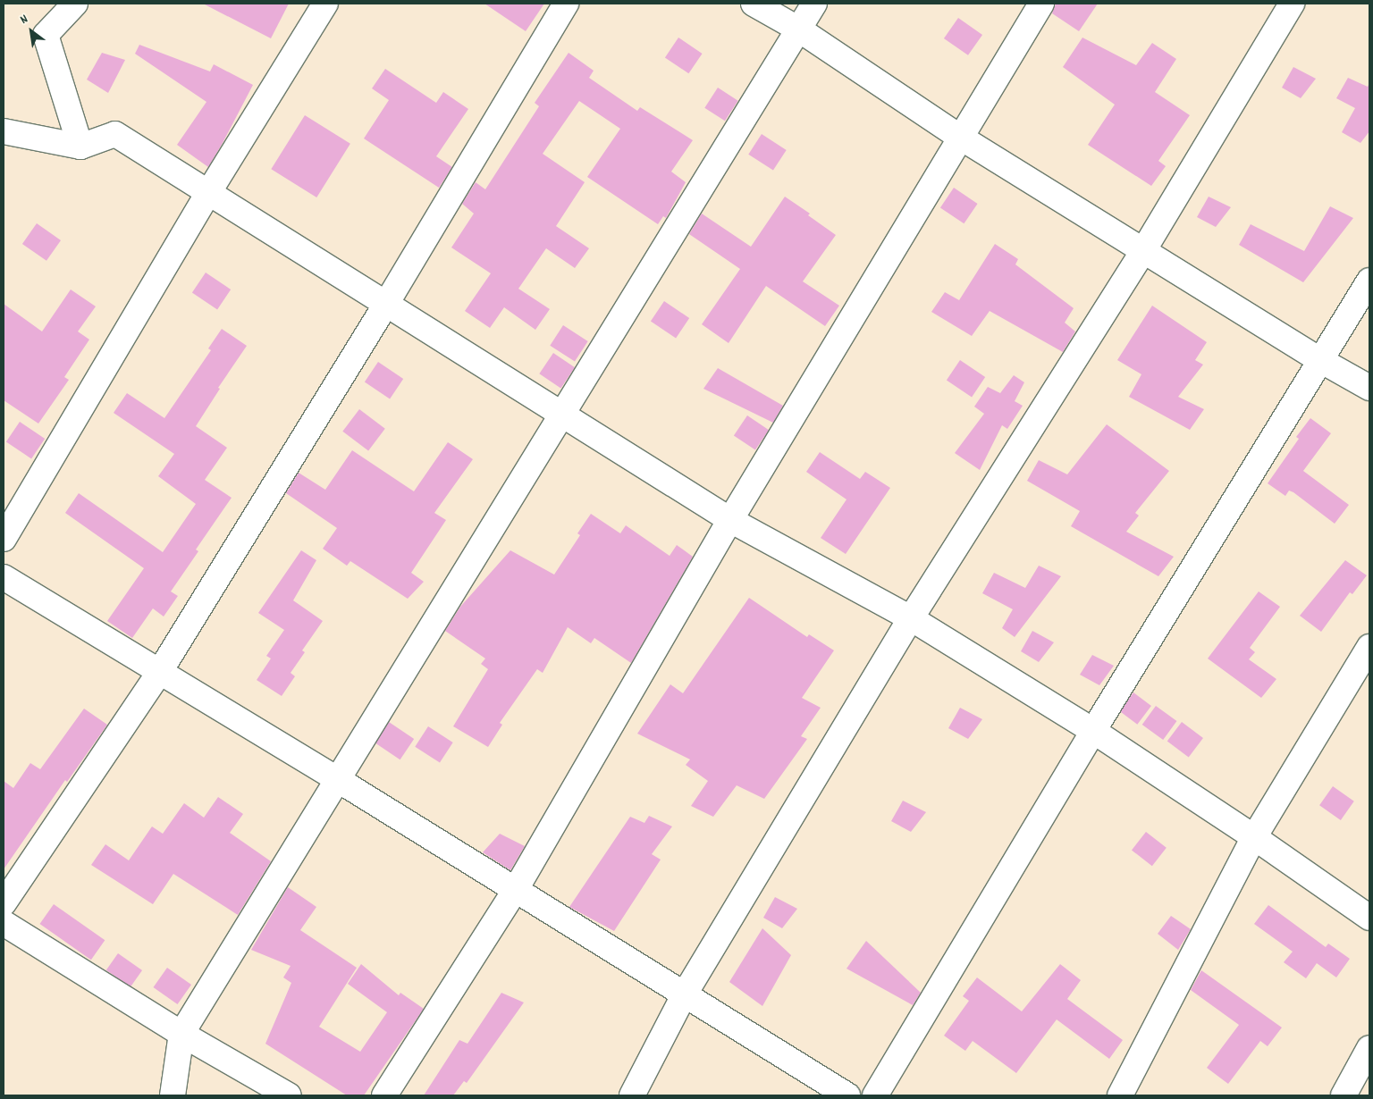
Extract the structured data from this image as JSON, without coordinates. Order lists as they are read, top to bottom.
{
  "north": "top left"
}
